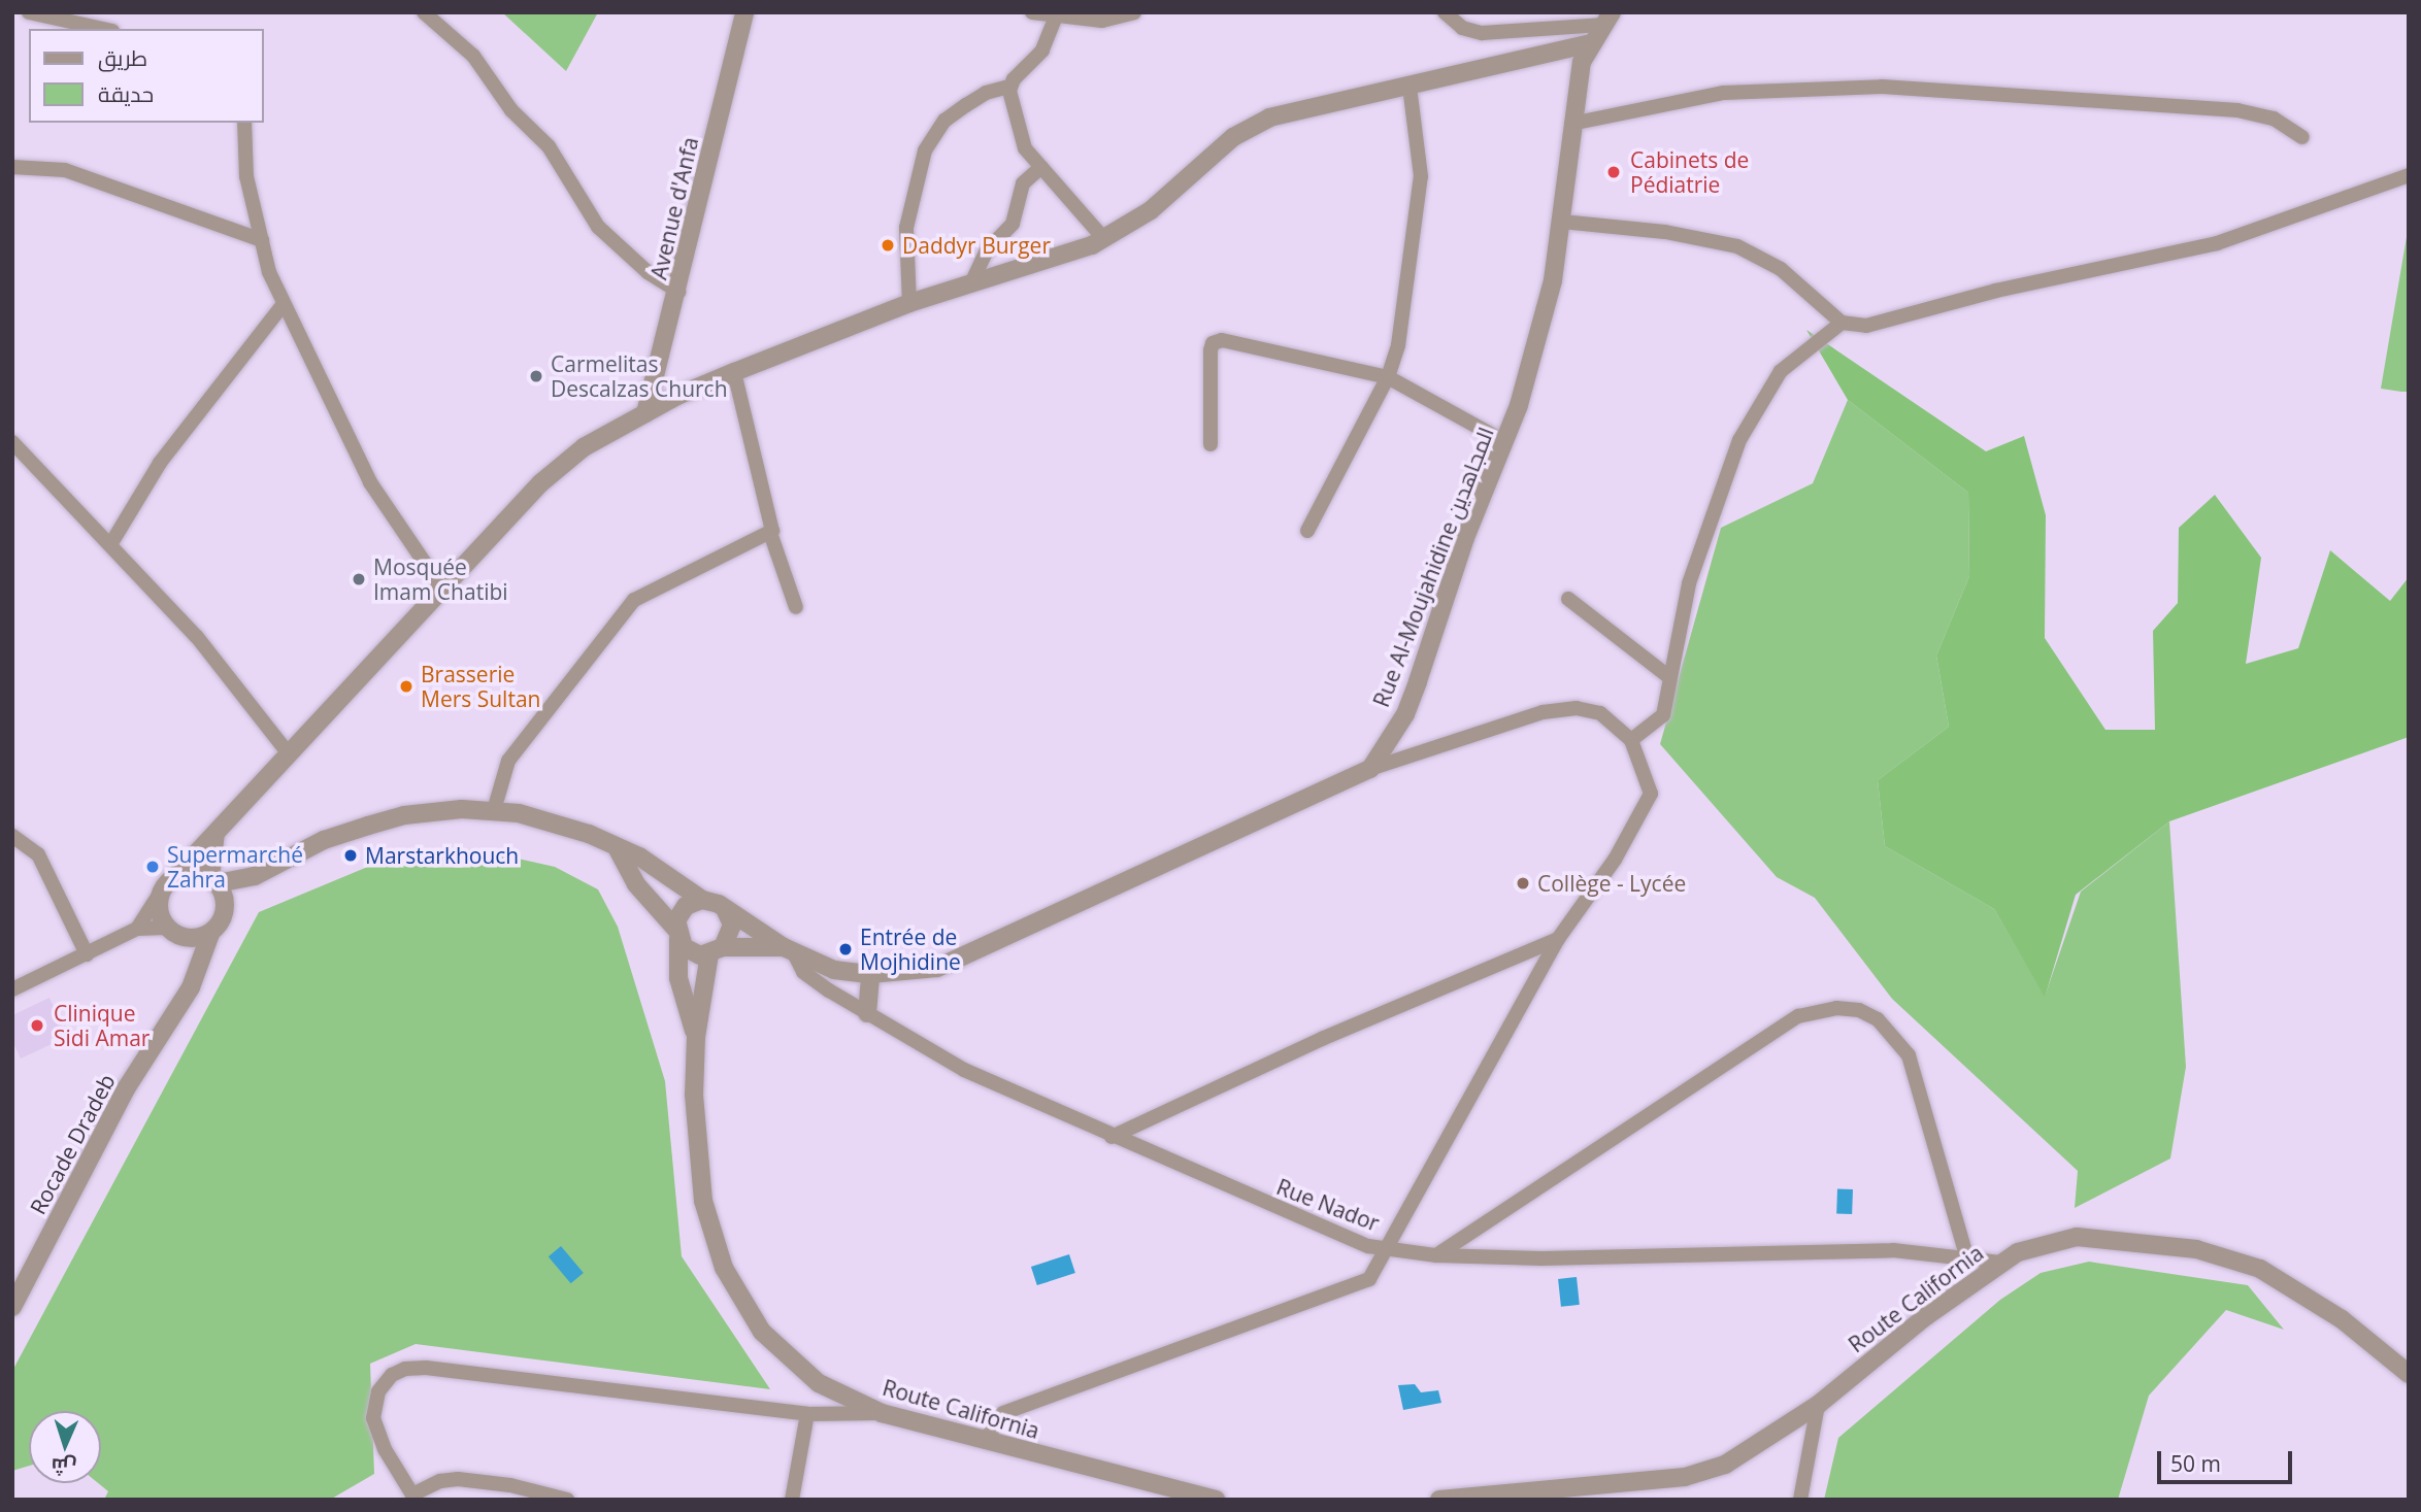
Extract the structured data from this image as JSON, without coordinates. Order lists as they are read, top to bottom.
{
  "streets": {
    "street": [
      "Avenue d'Anfa",
      "Rue Al-Moujahidine المجاهدين",
      "Rocade Dradeb",
      "Rue Nador",
      "Route California"
    ]
  },
  "crossings": [
    ["Rue Nador", "Route California"]
  ],
  "places": [
    "Cabinets de Pédiatrie",
    "Daddyr Burger",
    "Carmelitas Descalzas Church",
    "Mosquée Imam Chatibi",
    "Brasserie Mers Sultan",
    "Marstarkhouch",
    "Supermarché Zahra",
    "Collège - Lycée",
    "Entrée de Mojhidine",
    "Clinique Sidi Amar"
  ],
  "legend": ["طريق", "حديقة"],
  "scale_bar": "50 m",
  "north": "bottom"
}
